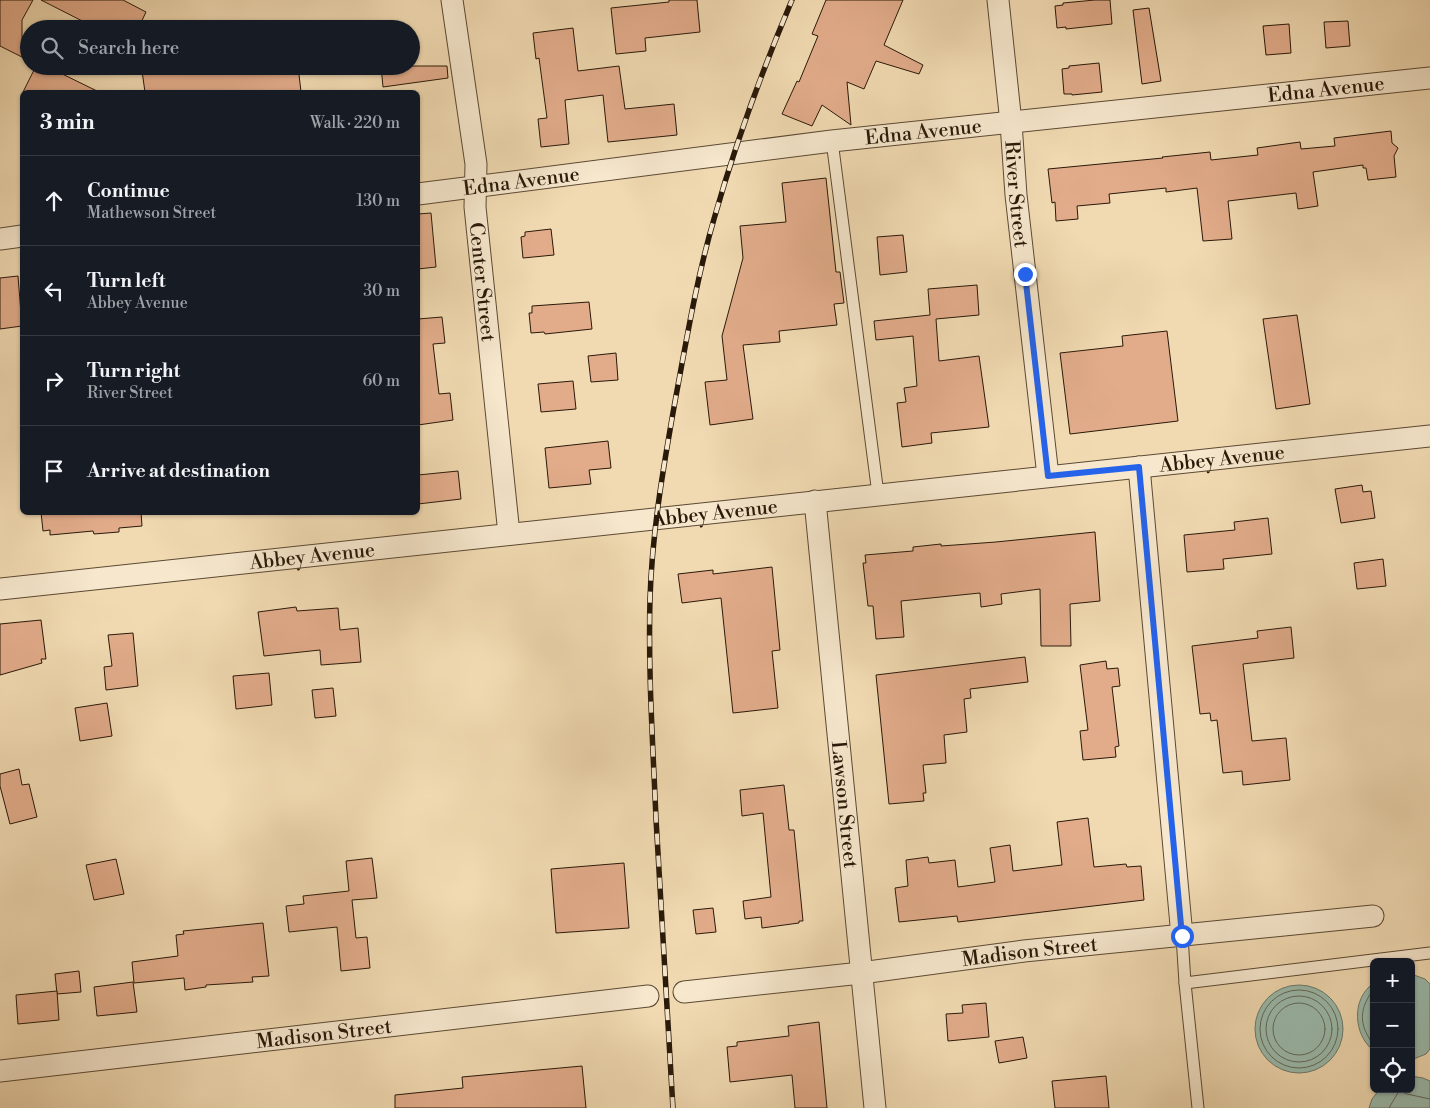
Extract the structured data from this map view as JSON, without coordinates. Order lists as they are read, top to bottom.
{
  "streets": {
    "street": [
      "Edna Avenue",
      "River Street",
      "Center Street",
      "Abbey Avenue",
      "Lawson Street",
      "Madison Street"
    ]
  },
  "crossings": [
    ["Edna Avenue", "River Street"],
    ["Edna Avenue", "Center Street"],
    ["River Street", "Abbey Avenue"],
    ["Center Street", "Abbey Avenue"],
    ["Abbey Avenue", "Lawson Street"],
    ["Lawson Street", "Madison Street"]
  ],
  "page": {
    "search": "Search here",
    "heading": ["3 min", "Walk · 220 m"],
    "list": [
      ["Continue", "Mathewson Street", "130 m"],
      ["Turn left", "Abbey Avenue", "30 m"],
      ["Turn right", "River Street", "60 m"],
      "Arrive at destination"
    ],
    "map_buttons": ["+", "−"]
  }
}
